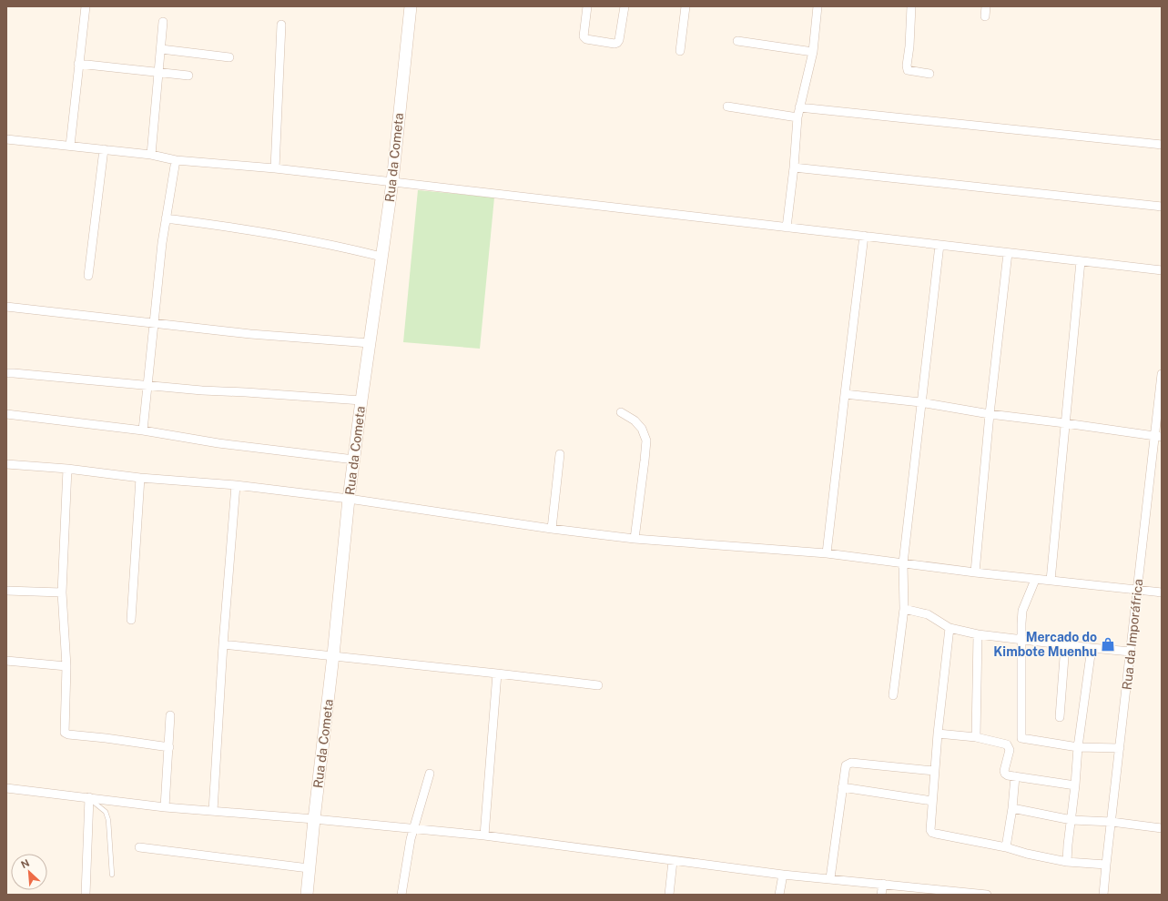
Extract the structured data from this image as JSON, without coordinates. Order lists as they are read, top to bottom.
{
  "streets": {
    "street": ["Rua da Cometa", "Rua da Imporáfrica"]
  },
  "places": {
    "shop": ["Mercado do Kimbote Muenhu"]
  },
  "north": "top left"
}
